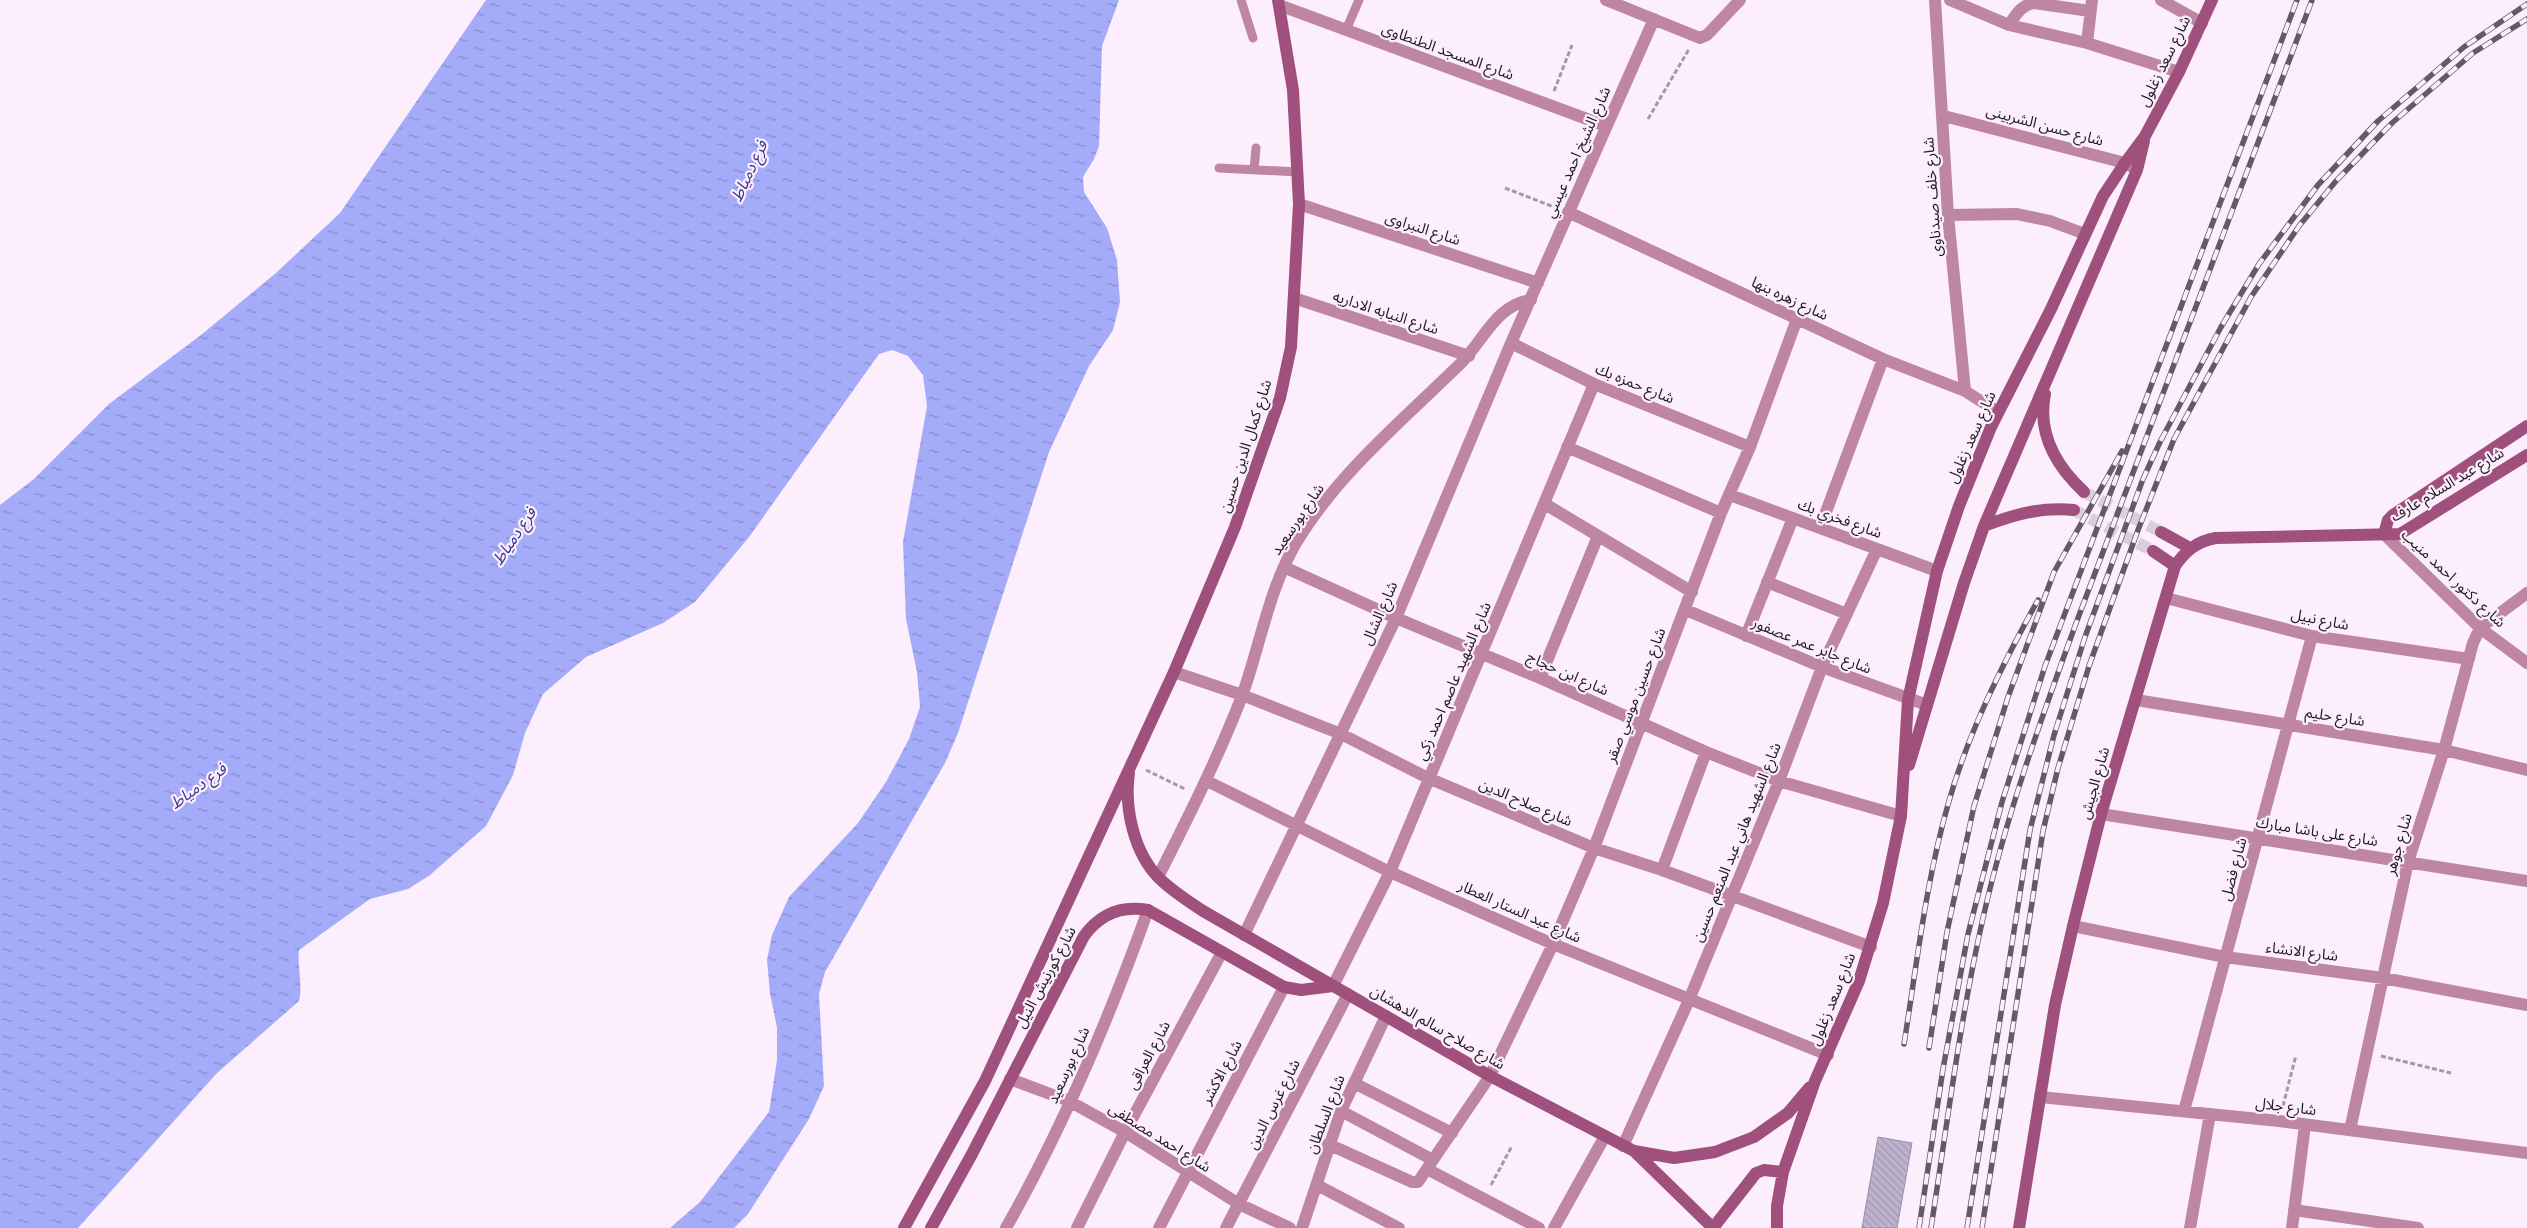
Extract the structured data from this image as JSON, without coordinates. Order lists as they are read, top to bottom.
{
  "streets": {
    "main road": [
      "شارع سعد زغلول",
      "شارع كمال الدين حسين",
      "شارع عبد السلام عارف",
      "شارع الجيش",
      "شارع كورنيش النيل",
      "شارع صلاح سالم الدهشان"
    ],
    "street": [
      "شارع المسجد الطنطاوى",
      "شارع حسن الشربينى",
      "شارع الشيخ احمد عيسي",
      "شارع خلف صيدناوى",
      "شارع النبراوى",
      "شارع زهره بنها",
      "شارع النيابه الاداريه",
      "شارع حمزه بك",
      "شارع فخري بك",
      "شارع بورسعيد",
      "شارع دكتور احمد منيب",
      "شارع الشال",
      "شارع نبيل",
      "شارع جابر عمر عصفور",
      "شارع ابن حجاج",
      "شارع الشهيد عاصم احمد زكي",
      "شارع حسين موسي صقر",
      "شارع حليم",
      "شارع صلاح الدين",
      "شارع على باشا مبارك",
      "شارع الشهيد هاني عبد المنعم حسين",
      "شارع جوهر",
      "شارع فضل",
      "شارع عبد الستار العطار",
      "شارع الانشاء",
      "شارع العراقى",
      "شارع الاكشر",
      "شارع غرس الدين",
      "شارع جلال",
      "شارع السلطان",
      "شارع احمد مصطفى"
    ]
  },
  "crossings": [
    ["شارع المسجد الطنطاوى", "شارع الشيخ احمد عيسي"],
    ["شارع المسجد الطنطاوى", "شارع كمال الدين حسين"],
    ["شارع سعد زغلول", "شارع حسن الشربينى"],
    ["شارع سعد زغلول", "شارع زهره بنها"],
    ["شارع سعد زغلول", "شارع فخري بك"],
    ["شارع سعد زغلول", "شارع جابر عمر عصفور"],
    ["شارع سعد زغلول", "شارع ابن حجاج"],
    ["شارع سعد زغلول", "شارع صلاح الدين"],
    ["شارع سعد زغلول", "شارع عبد الستار العطار"],
    ["شارع سعد زغلول", "شارع صلاح سالم الدهشان"],
    ["شارع حسن الشربينى", "شارع خلف صيدناوى"],
    ["شارع الشيخ احمد عيسي", "شارع النبراوى"],
    ["شارع الشيخ احمد عيسي", "شارع زهره بنها"],
    ["شارع الشيخ احمد عيسي", "شارع بورسعيد"],
    ["شارع الشيخ احمد عيسي", "شارع الشال"],
    ["شارع خلف صيدناوى", "شارع زهره بنها"],
    ["شارع النبراوى", "شارع كمال الدين حسين"],
    ["شارع زهره بنها", "شارع حسين موسي صقر"],
    ["شارع النيابه الاداريه", "شارع كمال الدين حسين"],
    ["شارع النيابه الاداريه", "شارع بورسعيد"],
    ["شارع حمزه بك", "شارع الشال"],
    ["شارع حمزه بك", "شارع الشهيد عاصم احمد زكي"],
    ["شارع حمزه بك", "شارع حسين موسي صقر"],
    ["شارع كمال الدين حسين", "شارع صلاح الدين"],
    ["شارع كمال الدين حسين", "شارع كورنيش النيل"],
    ["شارع كمال الدين حسين", "شارع صلاح سالم الدهشان"],
    ["شارع عبد السلام عارف", "شارع دكتور احمد منيب"],
    ["شارع عبد السلام عارف", "شارع الجيش"],
    ["شارع فخري بك", "شارع حسين موسي صقر"],
    ["شارع فخري بك", "شارع الشهيد هاني عبد المنعم حسين"],
    ["شارع بورسعيد", "شارع الشال"],
    ["شارع بورسعيد", "شارع ابن حجاج"],
    ["شارع بورسعيد", "شارع صلاح الدين"],
    ["شارع بورسعيد", "شارع عبد الستار العطار"],
    ["شارع بورسعيد", "شارع كورنيش النيل"],
    ["شارع بورسعيد", "شارع صلاح سالم الدهشان"],
    ["شارع بورسعيد", "شارع احمد مصطفى"],
    ["شارع دكتور احمد منيب", "شارع الجيش"],
    ["شارع دكتور احمد منيب", "شارع جوهر"],
    ["شارع الشال", "شارع ابن حجاج"],
    ["شارع الشال", "شارع صلاح الدين"],
    ["شارع الشال", "شارع عبد الستار العطار"],
    ["شارع الشال", "شارع صلاح سالم الدهشان"],
    ["شارع نبيل", "شارع الجيش"],
    ["شارع نبيل", "شارع جوهر"],
    ["شارع نبيل", "شارع فضل"],
    ["شارع جابر عمر عصفور", "شارع حسين موسي صقر"],
    ["شارع جابر عمر عصفور", "شارع الشهيد هاني عبد المنعم حسين"],
    ["شارع ابن حجاج", "شارع الشهيد عاصم احمد زكي"],
    ["شارع ابن حجاج", "شارع حسين موسي صقر"],
    ["شارع ابن حجاج", "شارع الشهيد هاني عبد المنعم حسين"],
    ["شارع الشهيد عاصم احمد زكي", "شارع صلاح الدين"],
    ["شارع الشهيد عاصم احمد زكي", "شارع عبد الستار العطار"],
    ["شارع الشهيد عاصم احمد زكي", "شارع كورنيش النيل"],
    ["شارع الشهيد عاصم احمد زكي", "شارع صلاح سالم الدهشان"],
    ["شارع حسين موسي صقر", "شارع صلاح الدين"],
    ["شارع حسين موسي صقر", "شارع عبد الستار العطار"],
    ["شارع حسين موسي صقر", "شارع صلاح سالم الدهشان"],
    ["شارع حسين موسي صقر", "شارع السلطان"],
    ["شارع حليم", "شارع الجيش"],
    ["شارع حليم", "شارع جوهر"],
    ["شارع حليم", "شارع فضل"],
    ["شارع الجيش", "شارع على باشا مبارك"],
    ["شارع الجيش", "شارع الانشاء"],
    ["شارع الجيش", "شارع جلال"],
    ["شارع صلاح الدين", "شارع الشهيد هاني عبد المنعم حسين"],
    ["شارع على باشا مبارك", "شارع جوهر"],
    ["شارع على باشا مبارك", "شارع فضل"],
    ["شارع الشهيد هاني عبد المنعم حسين", "شارع عبد الستار العطار"],
    ["شارع الشهيد هاني عبد المنعم حسين", "شارع صلاح سالم الدهشان"],
    ["شارع جوهر", "شارع الانشاء"],
    ["شارع جوهر", "شارع جلال"],
    ["شارع فضل", "شارع الانشاء"],
    ["شارع فضل", "شارع جلال"],
    ["شارع كورنيش النيل", "شارع صلاح سالم الدهشان"],
    ["شارع كورنيش النيل", "شارع العراقى"],
    ["شارع كورنيش النيل", "شارع الاكشر"],
    ["شارع كورنيش النيل", "شارع احمد مصطفى"],
    ["شارع صلاح سالم الدهشان", "شارع غرس الدين"],
    ["شارع صلاح سالم الدهشان", "شارع السلطان"],
    ["شارع العراقى", "شارع احمد مصطفى"],
    ["شارع الاكشر", "شارع احمد مصطفى"],
    ["شارع غرس الدين", "شارع احمد مصطفى"]
  ],
  "water": ["فرع دمياط"]
}
